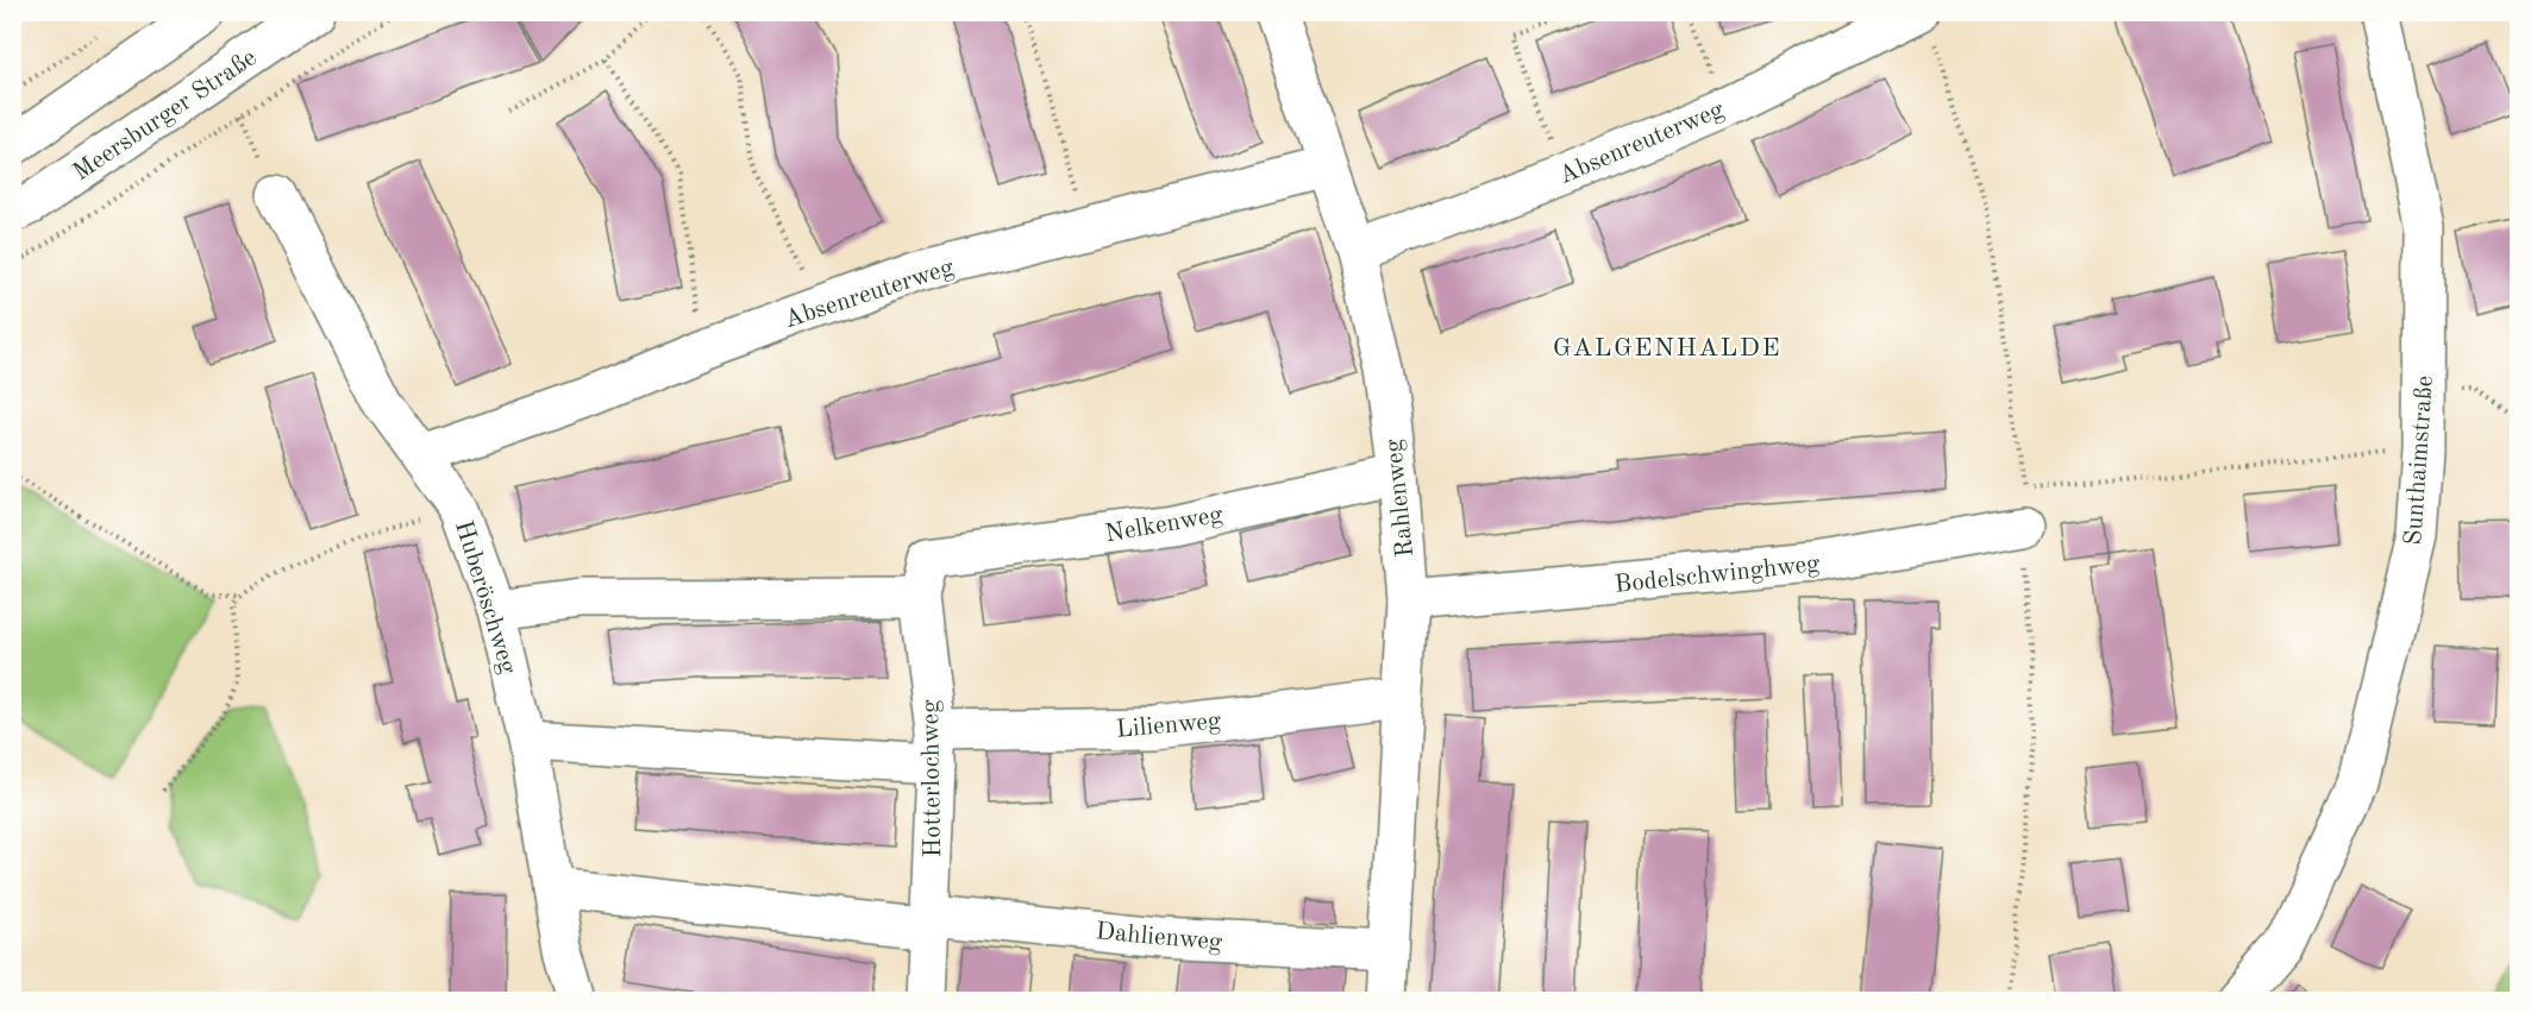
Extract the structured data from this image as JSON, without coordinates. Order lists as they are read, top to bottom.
{
  "streets": {
    "street": [
      "Meersburger Straße",
      "Absenreuterweg",
      "Sunthaimstraße",
      "Rahlenweg",
      "Nelkenweg",
      "Bodelschwinghweg",
      "Huberöschweg",
      "Lilienweg",
      "Hotterlochweg",
      "Dahlienweg"
    ]
  },
  "crossings": [
    ["Absenreuterweg", "Rahlenweg"],
    ["Absenreuterweg", "Huberöschweg"],
    ["Rahlenweg", "Nelkenweg"],
    ["Rahlenweg", "Bodelschwinghweg"],
    ["Rahlenweg", "Lilienweg"],
    ["Rahlenweg", "Dahlienweg"],
    ["Nelkenweg", "Hotterlochweg"],
    ["Huberöschweg", "Lilienweg"],
    ["Huberöschweg", "Dahlienweg"],
    ["Lilienweg", "Hotterlochweg"],
    ["Hotterlochweg", "Dahlienweg"]
  ],
  "districts": ["GALGENHALDE"]
}
